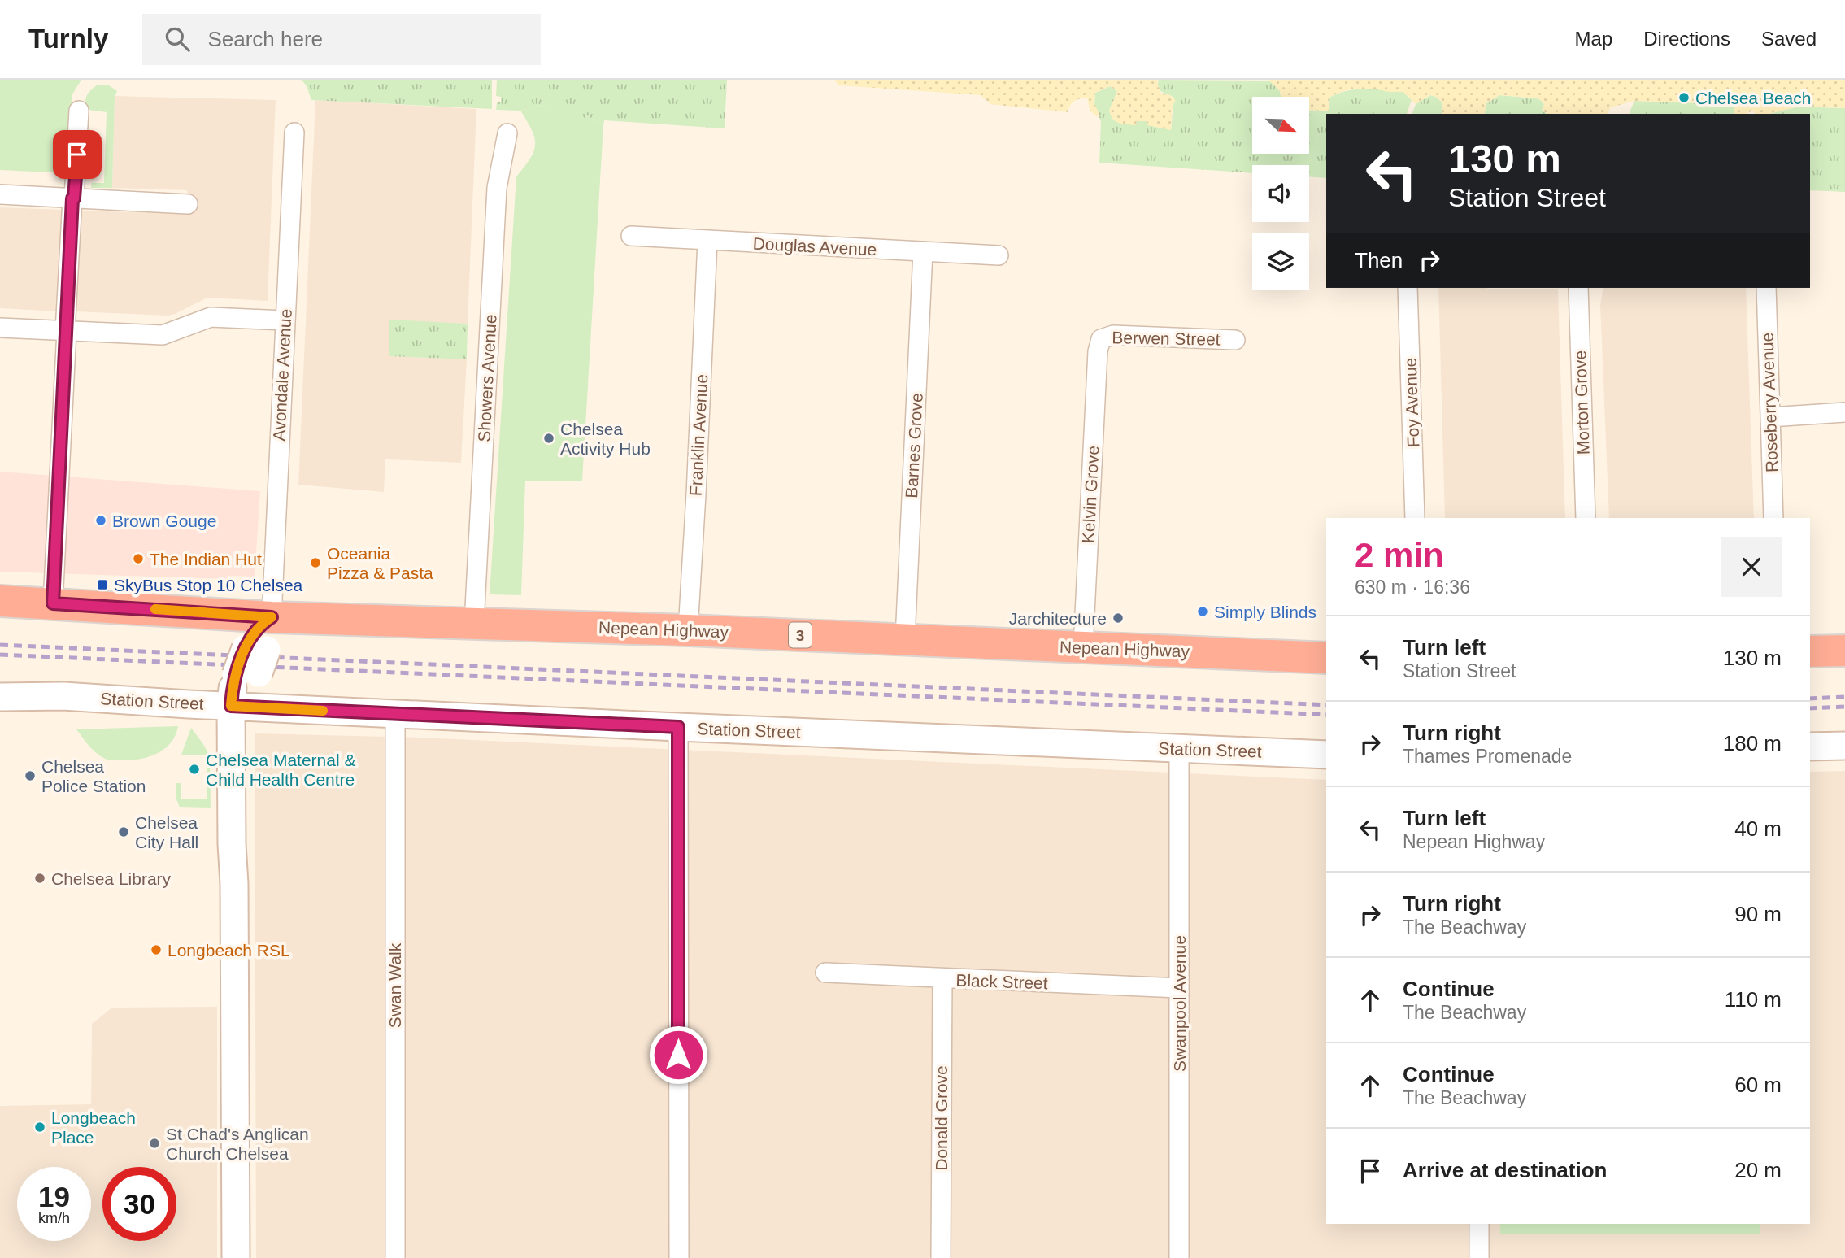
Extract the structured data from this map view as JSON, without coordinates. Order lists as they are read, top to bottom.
{
  "streets": {
    "highway": ["Nepean Highway", "3"],
    "street": [
      "Douglas Avenue",
      "Berwen Street",
      "Avondale Avenue",
      "Showers Avenue",
      "Foy Avenue",
      "Morton Grove",
      "Roseberry Avenue",
      "Franklin Avenue",
      "Barnes Grove",
      "Kelvin Grove",
      "Station Street",
      "Black Street",
      "Swan Walk",
      "Swanpool Avenue",
      "Donald Grove"
    ]
  },
  "crossings": [
    ["Douglas Avenue", "Franklin Avenue"],
    ["Douglas Avenue", "Barnes Grove"],
    ["Berwen Street", "Kelvin Grove"],
    ["Avondale Avenue", "Nepean Highway"],
    ["Showers Avenue", "Nepean Highway"],
    ["Franklin Avenue", "Nepean Highway"],
    ["Barnes Grove", "Nepean Highway"],
    ["Kelvin Grove", "Nepean Highway"],
    ["Station Street", "Swan Walk"],
    ["Station Street", "Swanpool Avenue"],
    ["Black Street", "Swanpool Avenue"],
    ["Black Street", "Donald Grove"]
  ],
  "places": {
    "other": [
      "Chelsea Beach",
      "Chelsea Activity Hub",
      "Brown Gouge",
      "The Indian Hut",
      "Oceania Pizza & Pasta",
      "Simply Blinds",
      "Jarchitecture",
      "Chelsea Maternal & Child Health Centre",
      "Chelsea Police Station",
      "Chelsea City Hall",
      "Chelsea Library",
      "Longbeach RSL",
      "Longbeach Place",
      "St Chad's Anglican Church Chelsea"
    ],
    "transit": ["SkyBus Stop 10 Chelsea"]
  },
  "north": "bottom right",
  "page": {
    "header": "Turnly",
    "search": "Search here",
    "nav": ["Map", "Directions", "Saved"],
    "turn": ["130 m", "Station Street"],
    "then": "Then",
    "heading": ["2 min", "630 m · 16:36"],
    "list": [
      {
        "name": "Turn left",
        "note": "Station Street",
        "value": "130 m"
      },
      {
        "name": "Turn right",
        "note": "Thames Promenade",
        "value": "180 m"
      },
      {
        "name": "Turn left",
        "note": "Nepean Highway",
        "value": "40 m"
      },
      {
        "name": "Turn right",
        "note": "The Beachway",
        "value": "90 m"
      },
      {
        "name": "Continue",
        "note": "The Beachway",
        "value": "110 m"
      },
      {
        "name": "Continue",
        "note": "The Beachway",
        "value": "60 m"
      },
      {
        "name": "Arrive at destination",
        "value": "20 m"
      }
    ],
    "speed": "19 km/h",
    "limit": "30"
  }
}
